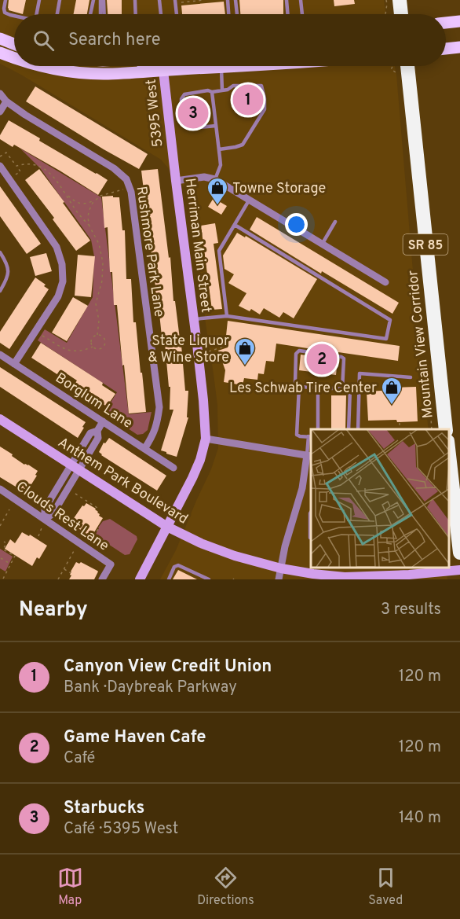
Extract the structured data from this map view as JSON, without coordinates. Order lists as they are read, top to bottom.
{
  "streets": {
    "highway": ["SR 85", "Mountain View Corridor"],
    "main road": ["5395 West", "Herriman Main Street", "Anthem Park Boulevard"],
    "street": ["Rushmore Park Lane", "Borglum Lane", "Clouds Rest Lane"]
  },
  "crossings": [
    ["5395 West", "Herriman Main Street"],
    ["Herriman Main Street", "Anthem Park Boulevard"],
    ["Rushmore Park Lane", "Borglum Lane"]
  ],
  "places": {
    "shop": ["Towne Storage", "State Liquor & Wine Store", "Les Schwab Tire Center"]
  },
  "page": {
    "search": "Search here",
    "pins": ["1", "3", "2"],
    "heading": ["Nearby", "3 results"],
    "list": [
      {
        "mark": "1",
        "name": "Canyon View Credit Union",
        "note": "Bank · Daybreak Parkway",
        "value": "120 m"
      },
      {
        "mark": "2",
        "name": "Game Haven Cafe",
        "note": "Café",
        "value": "120 m"
      },
      {
        "mark": "3",
        "name": "Starbucks",
        "note": "Café · 5395 West",
        "value": "140 m"
      }
    ],
    "nav": ["Map", "Directions", "Saved"]
  }
}
